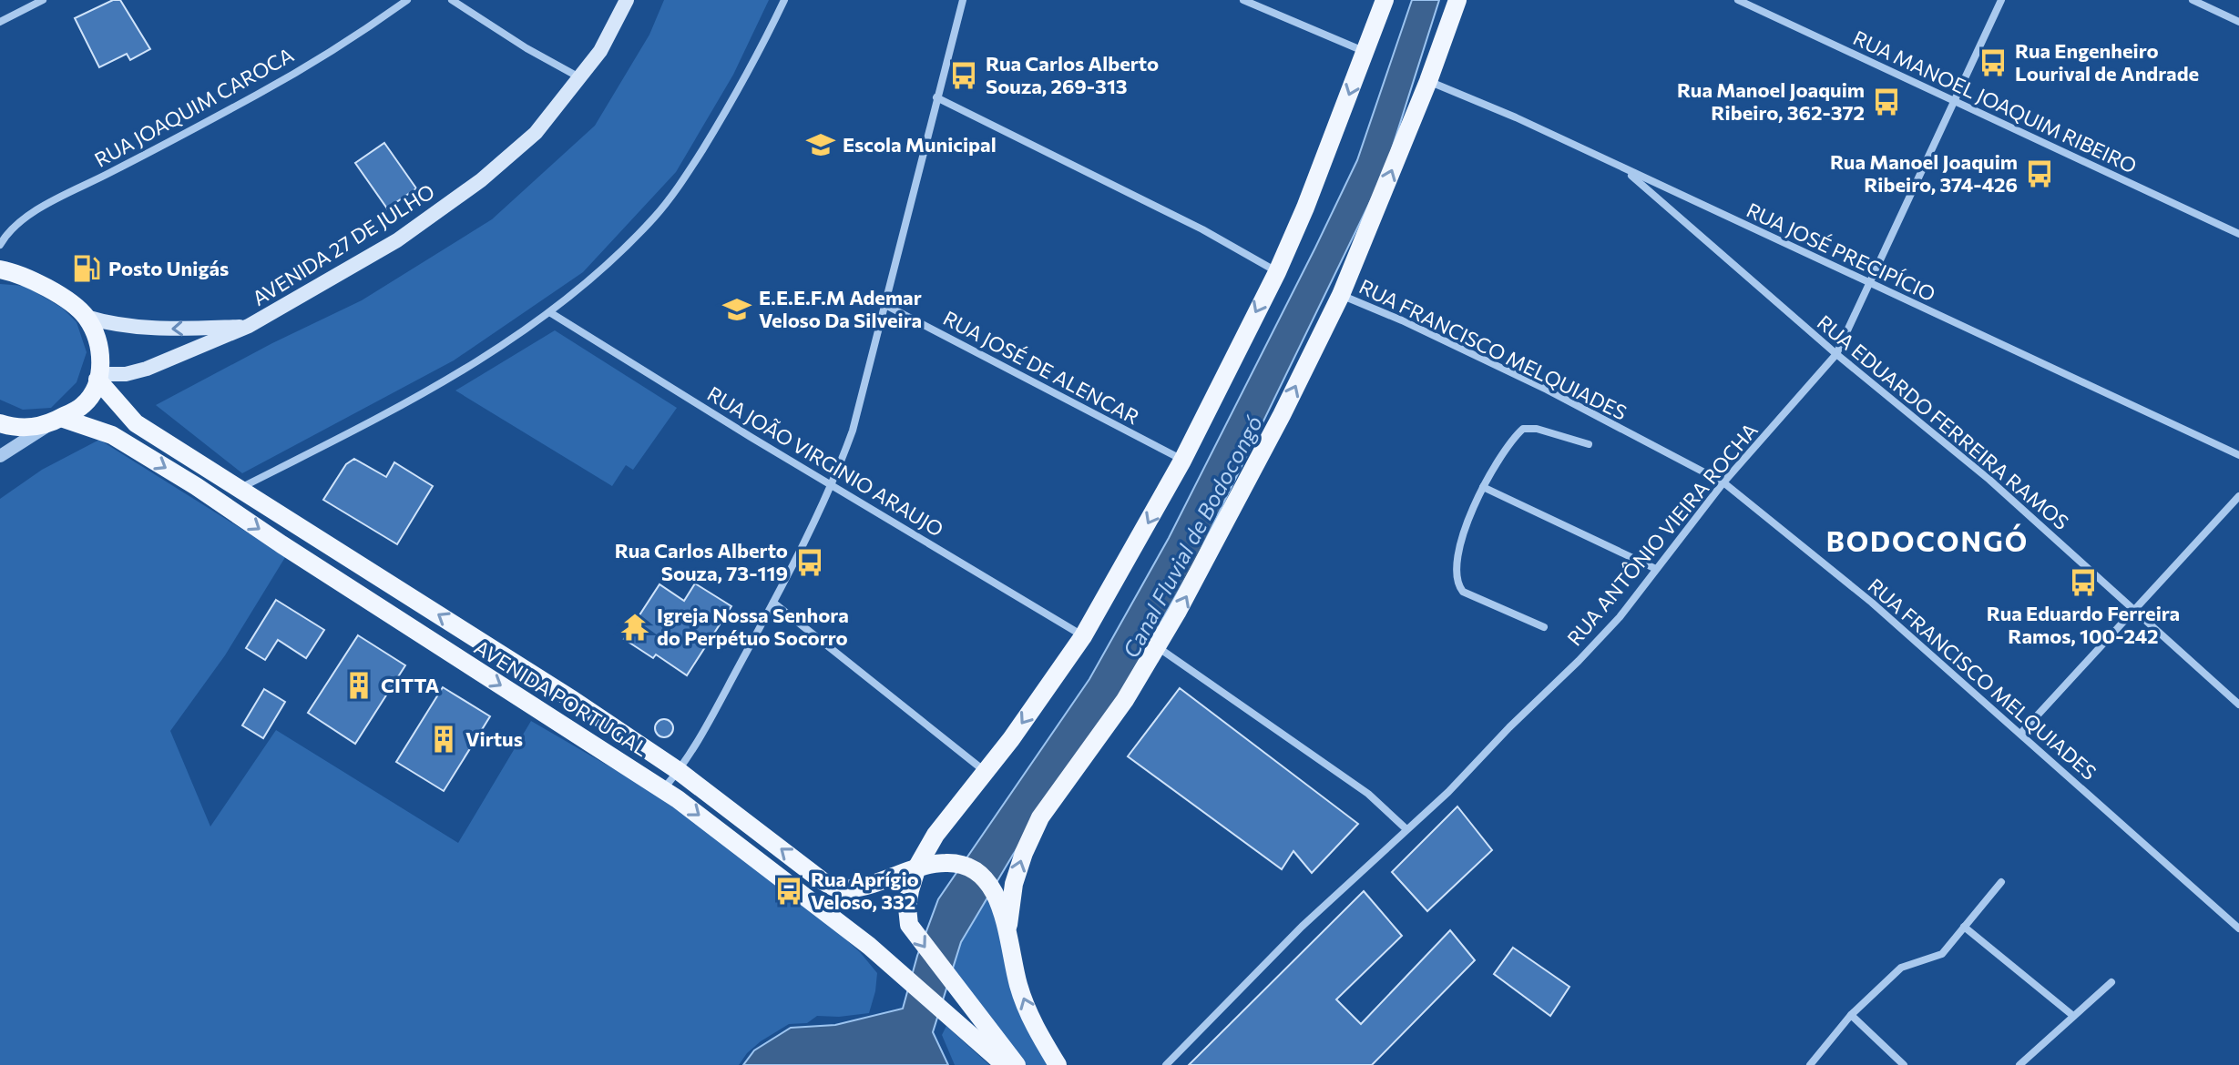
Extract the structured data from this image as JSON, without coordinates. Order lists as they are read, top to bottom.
{
  "streets": {
    "main road": ["AVENIDA 27 DE JULHO", "AVENIDA PORTUGAL"],
    "street": [
      "RUA MANOEL JOAQUIM RIBEIRO",
      "RUA JOAQUIM CAROCA",
      "RUA JOSÉ PRECIPÍCIO",
      "RUA FRANCISCO MELQUIADES",
      "RUA JOSÉ DE ALENCAR",
      "RUA EDUARDO FERREIRA RAMOS",
      "RUA JOÃO VIRGINIO ARAUJO",
      "RUA ANTÔNIO VIEIRA ROCHA"
    ]
  },
  "crossings": [
    ["RUA MANOEL JOAQUIM RIBEIRO", "RUA ANTÔNIO VIEIRA ROCHA"],
    ["AVENIDA 27 DE JULHO", "AVENIDA PORTUGAL"],
    ["RUA JOSÉ PRECIPÍCIO", "RUA EDUARDO FERREIRA RAMOS"],
    ["RUA JOSÉ PRECIPÍCIO", "RUA ANTÔNIO VIEIRA ROCHA"],
    ["RUA FRANCISCO MELQUIADES", "RUA ANTÔNIO VIEIRA ROCHA"],
    ["RUA EDUARDO FERREIRA RAMOS", "RUA ANTÔNIO VIEIRA ROCHA"]
  ],
  "districts": ["BODOCONGÓ"],
  "water": ["Canal Fluvial de Bodocongó"],
  "places": {
    "bus stop": [
      "Rua Engenheiro Lourival de Andrade",
      "Rua Carlos Alberto Souza, 269-313",
      "Rua Manoel Joaquim Ribeiro, 362-372",
      "Rua Manoel Joaquim Ribeiro, 374-426",
      "Rua Carlos Alberto Souza, 73-119",
      "Rua Eduardo Ferreira Ramos, 100-242",
      "Rua Aprígio Veloso, 332"
    ],
    "school or university": ["Escola Municipal", "E.E.E.F.M Ademar Veloso Da Silveira"],
    "fuel station": ["Posto Unigás"],
    "temple": ["Igreja Nossa Senhora do Perpétuo Socorro"],
    "building": ["CITTA", "Virtus"]
  }
}
